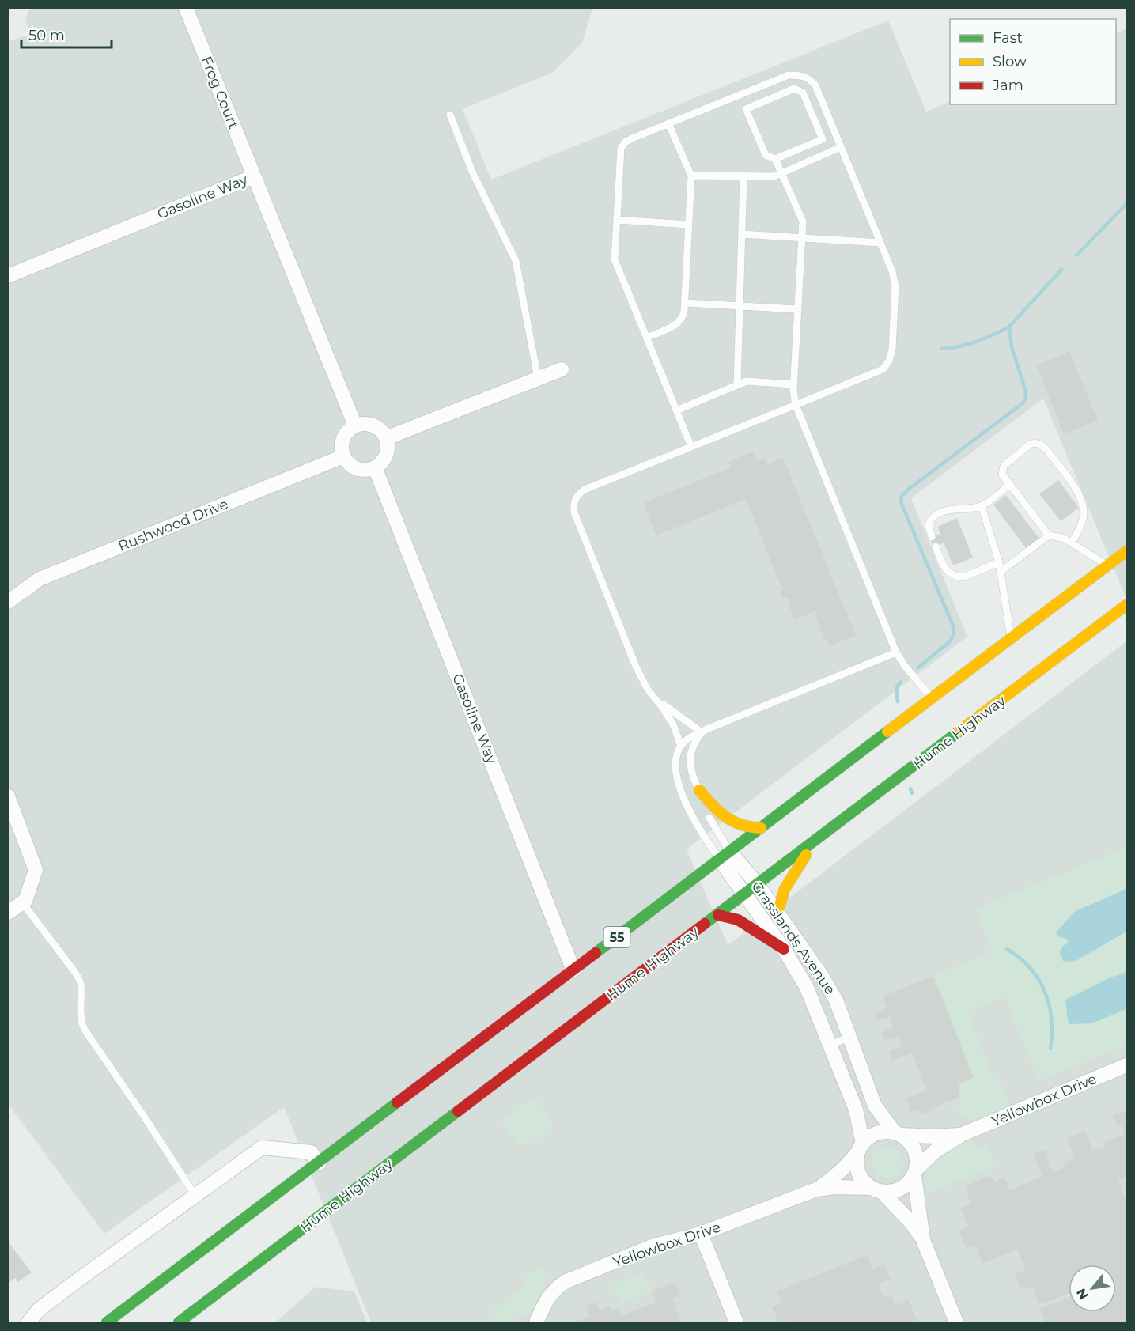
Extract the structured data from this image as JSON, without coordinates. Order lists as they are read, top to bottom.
{
  "streets": {
    "highway": ["Hume Highway", "55"],
    "street": [
      "Frog Court",
      "Gasoline Way",
      "Rushwood Drive",
      "Grasslands Avenue",
      "Yellowbox Drive"
    ]
  },
  "crossings": [
    ["Frog Court", "Gasoline Way"],
    ["Gasoline Way", "Rushwood Drive"],
    ["Gasoline Way", "55"],
    ["Hume Highway", "Grasslands Avenue"],
    ["55", "Grasslands Avenue"]
  ],
  "legend": ["Fast", "Slow", "Jam"],
  "scale_bar": "50 m",
  "north": "bottom left"
}
